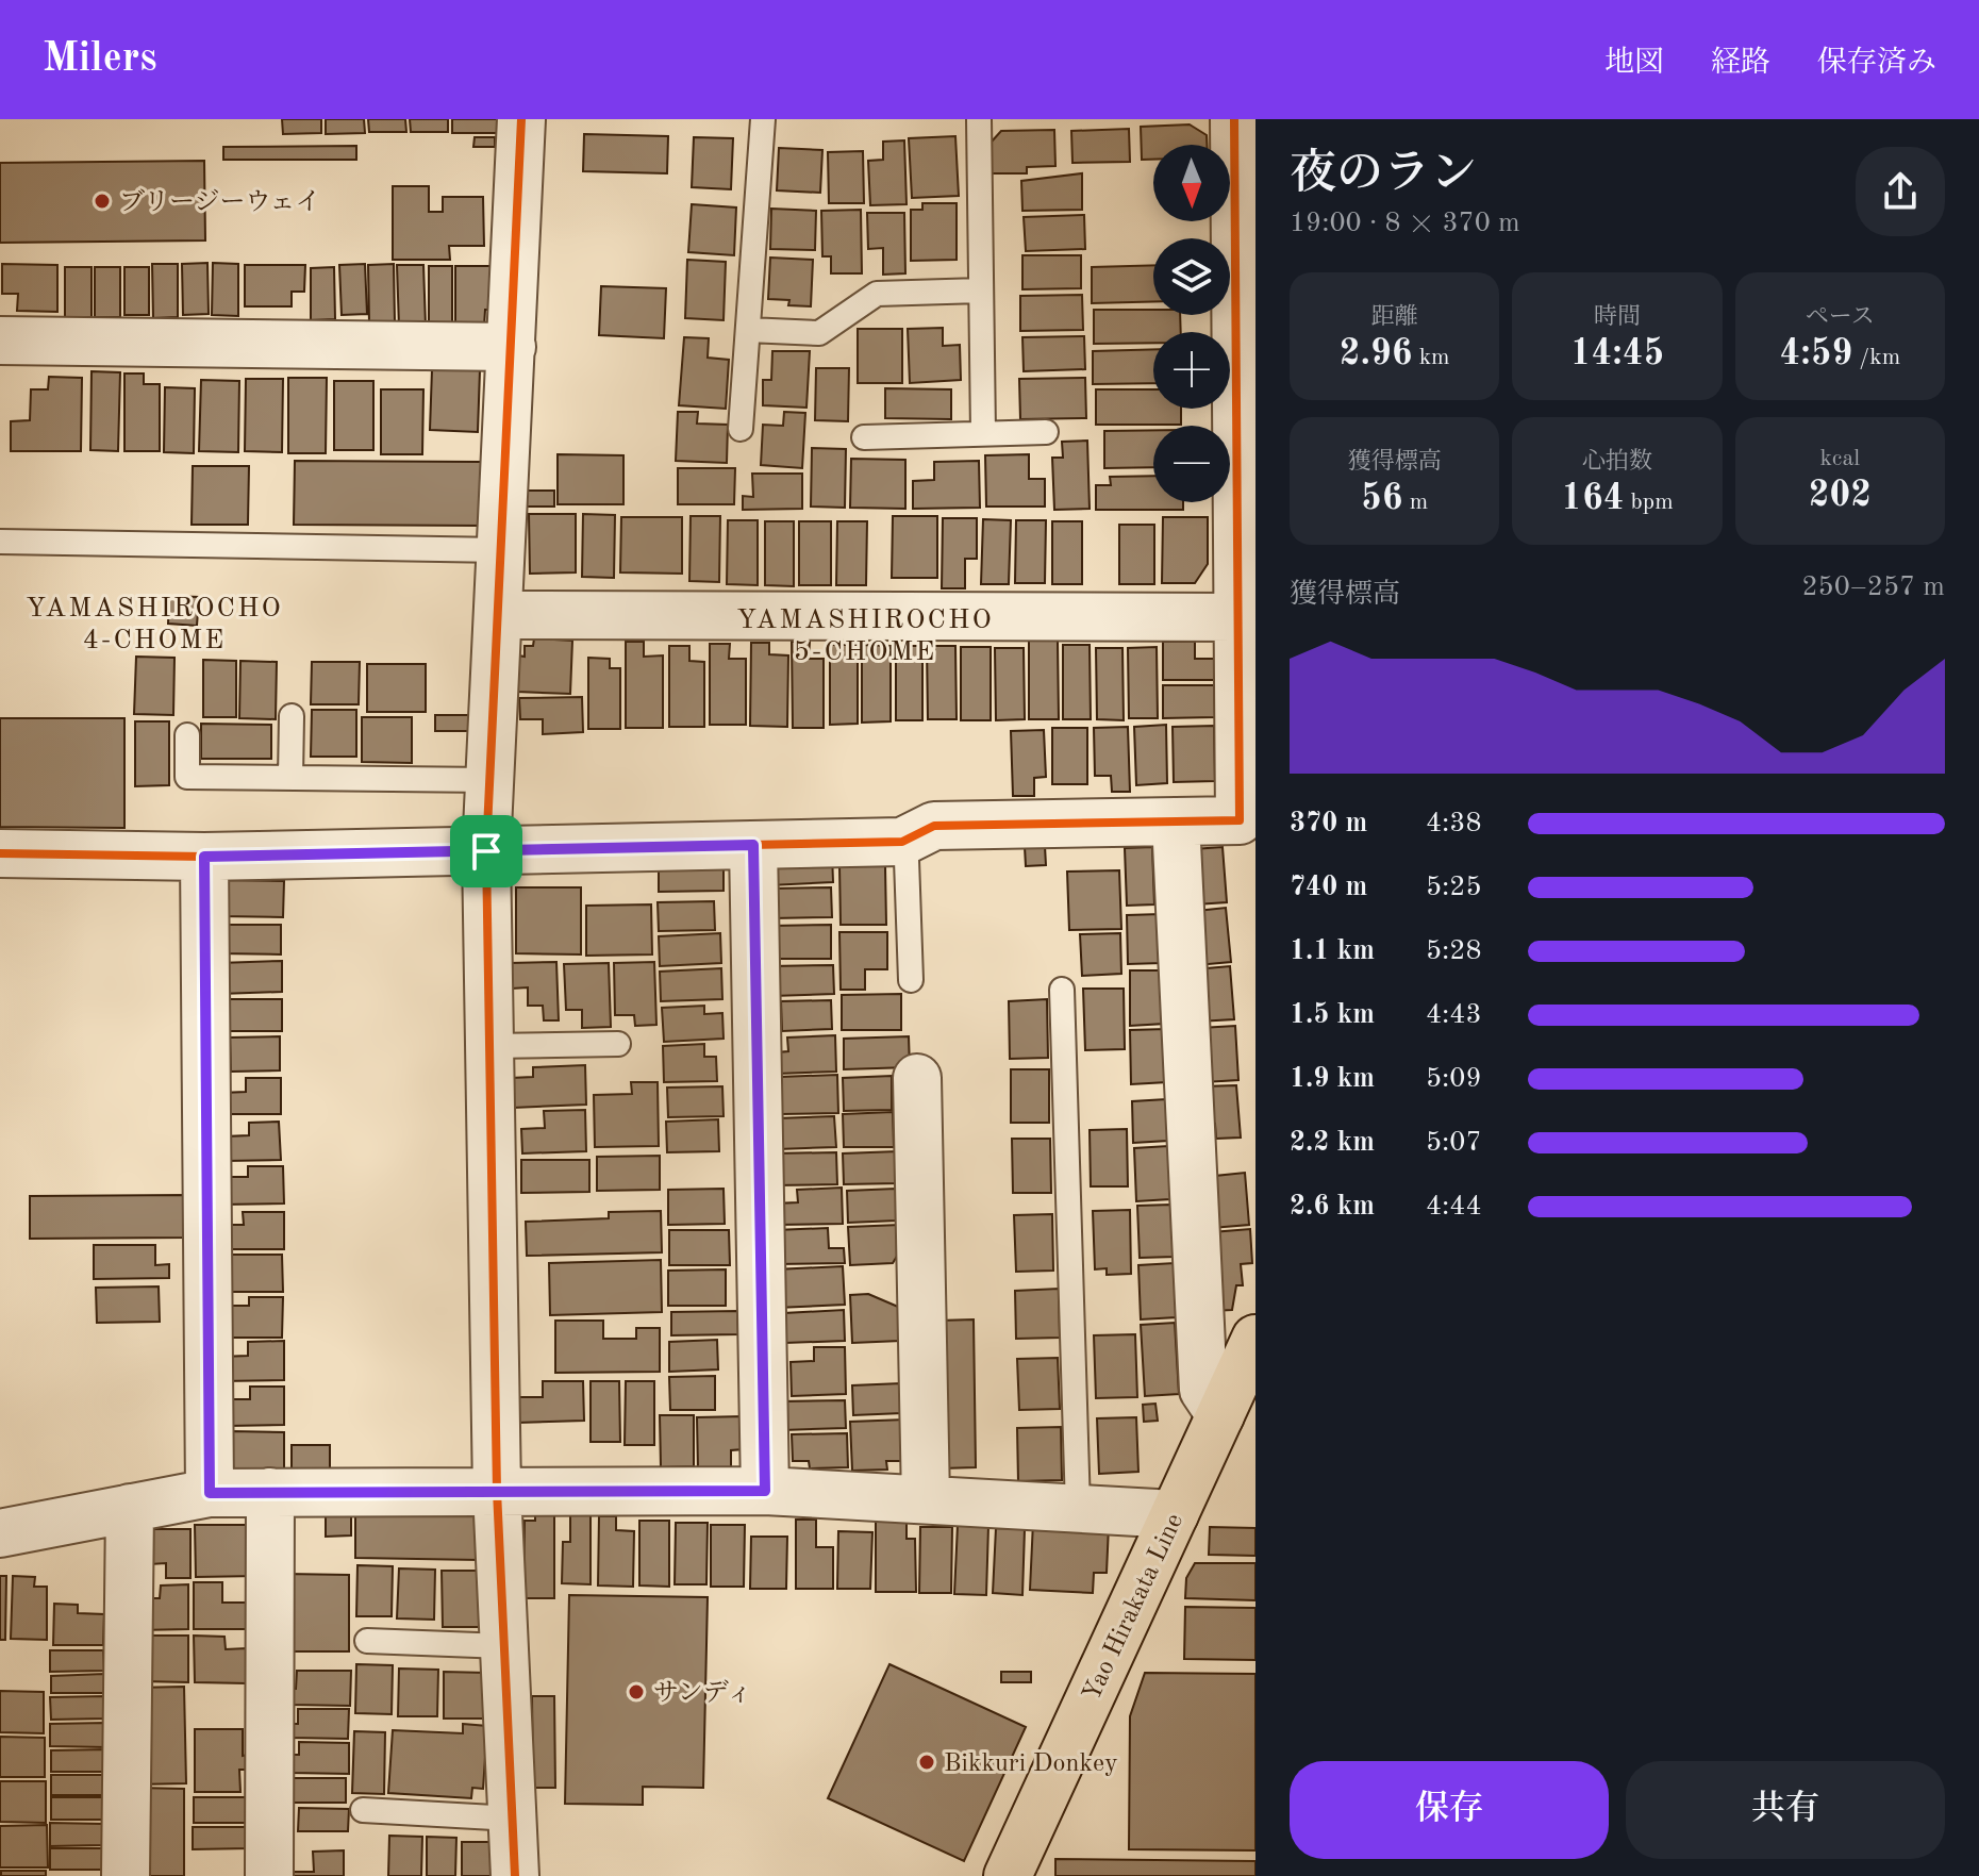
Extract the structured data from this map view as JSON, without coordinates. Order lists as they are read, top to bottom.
{
  "streets": {
    "main road": ["Yao Hirakata Line"]
  },
  "districts": ["YAMASHIROCHO 4-CHOME", "YAMASHIROCHO 5-CHOME"],
  "places": ["ブリージーウェイ", "サンディ", "Bikkuri Donkey"],
  "north": "bottom",
  "page": {
    "header": "Milers",
    "nav": ["地図", "経路", "保存済み"],
    "heading": ["夜のラン", "19:00 · 8 × 370 m"],
    "map_buttons": ["+", "−"],
    "stats": [
      ["距離", "2.96 km"],
      ["時間", "14:45"],
      ["ペース", "4:59 /km"],
      ["獲得標高", "56 m"],
      ["心拍数", "164 bpm"],
      ["kcal", "202"]
    ],
    "chart": ["獲得標高", "250–257 m"],
    "list": [
      {
        "name": "370 m",
        "note": "4:38"
      },
      {
        "name": "740 m",
        "note": "5:25"
      },
      {
        "name": "1.1 km",
        "note": "5:28"
      },
      {
        "name": "1.5 km",
        "note": "4:43"
      },
      {
        "name": "1.9 km",
        "note": "5:09"
      },
      {
        "name": "2.2 km",
        "note": "5:07"
      },
      {
        "name": "2.6 km",
        "note": "4:44"
      }
    ],
    "buttons": ["保存", "共有"]
  }
}
